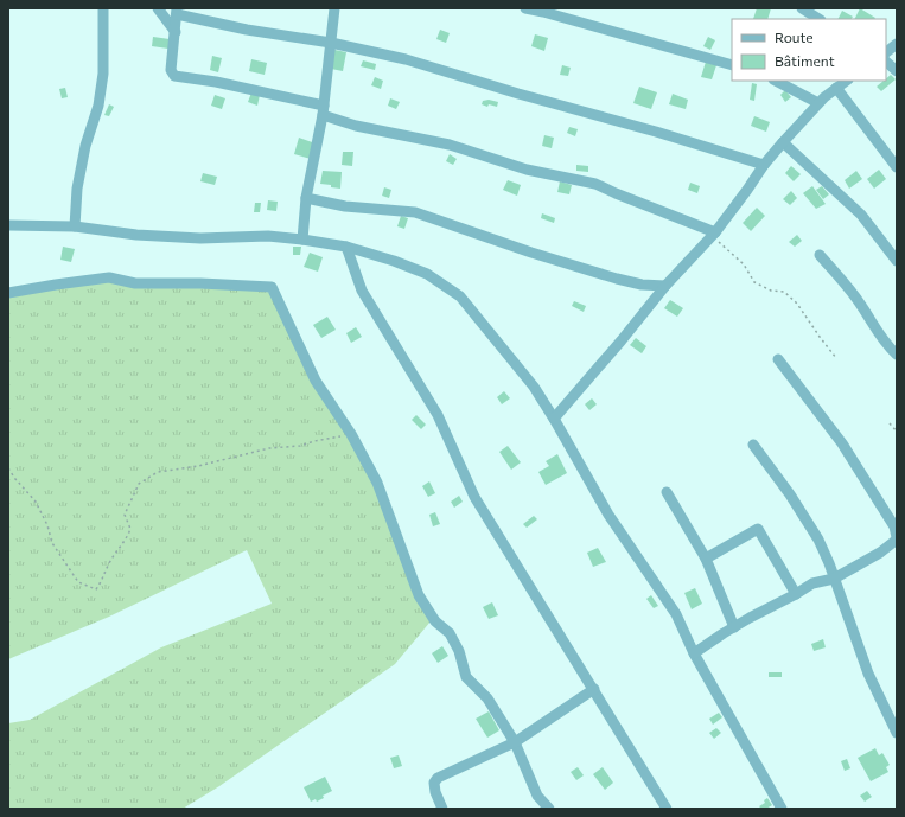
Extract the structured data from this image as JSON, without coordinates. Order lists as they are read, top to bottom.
{
  "legend": ["Route", "Bâtiment"]
}
